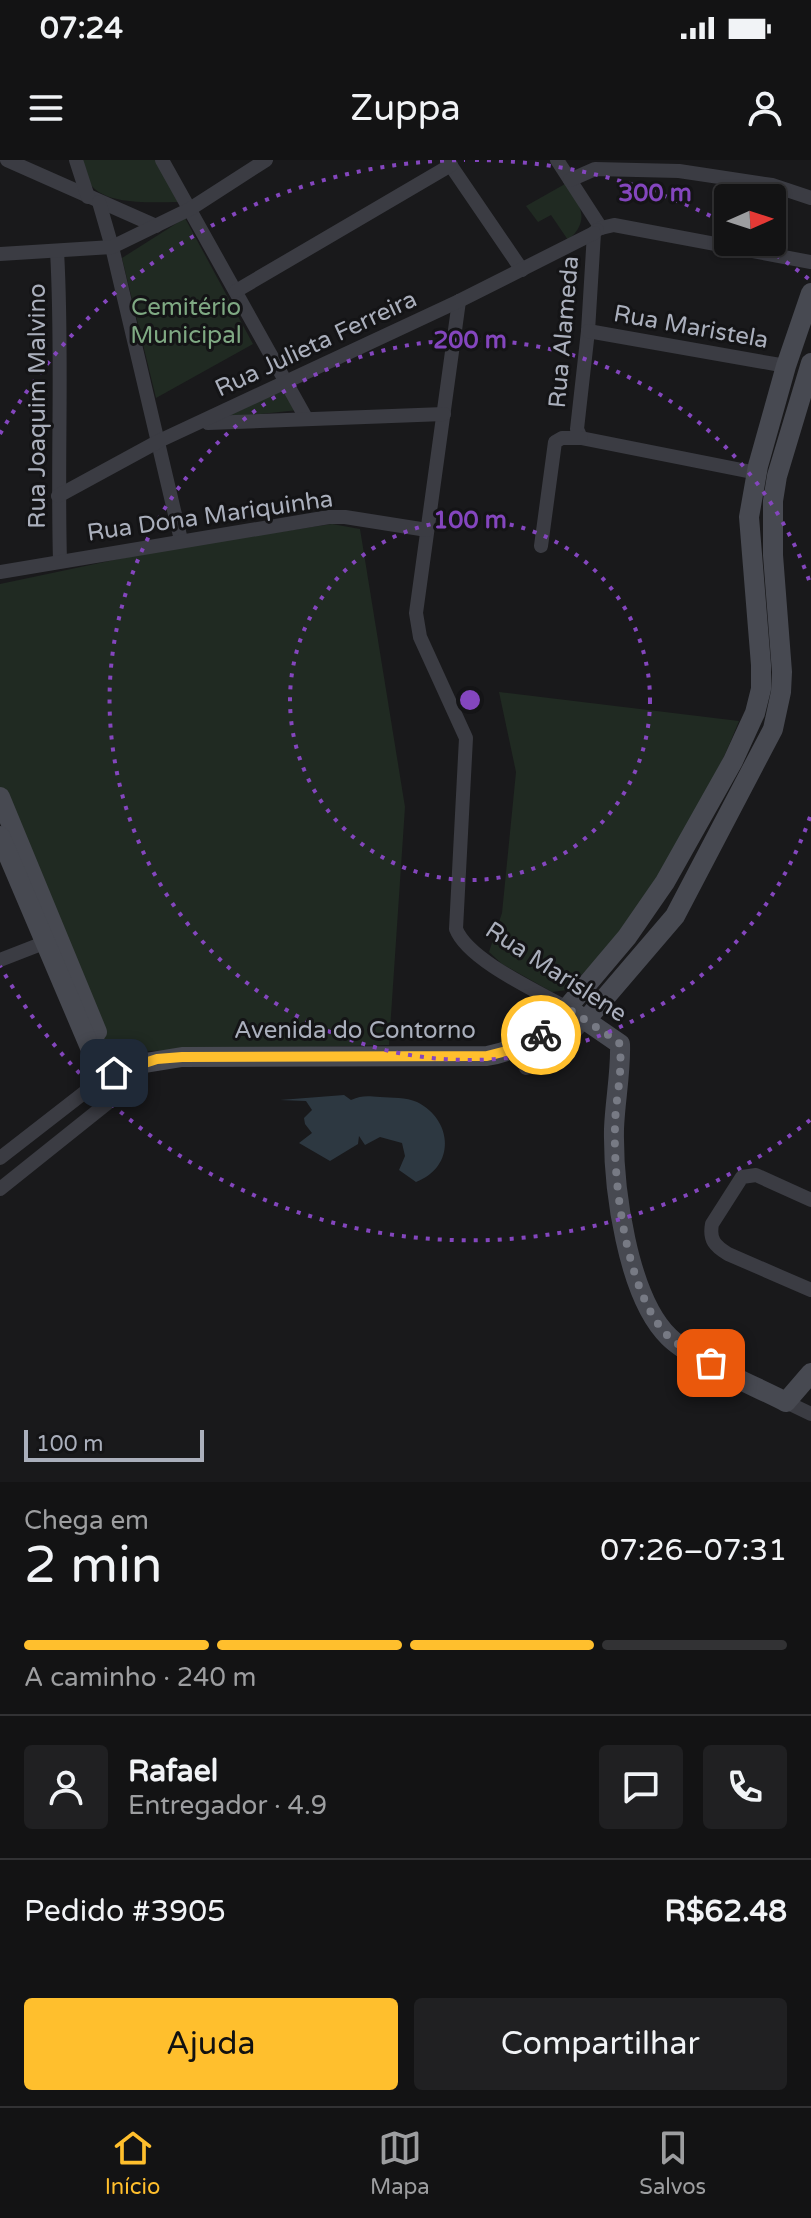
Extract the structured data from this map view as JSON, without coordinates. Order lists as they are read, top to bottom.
{
  "streets": {
    "street": [
      "Rua Maristela",
      "Rua Alameda",
      "Rua Julieta Ferreira",
      "Rua Joaquim Malvino",
      "Rua Dona Mariquinha",
      "Rua Marislene",
      "Avenida do Contorno"
    ]
  },
  "crossings": [
    ["Rua Maristela", "Rua Alameda"],
    ["Rua Maristela", "Avenida do Contorno"],
    ["Rua Alameda", "Rua Julieta Ferreira"],
    ["Rua Julieta Ferreira", "Rua Joaquim Malvino"],
    ["Rua Julieta Ferreira", "Rua Marislene"],
    ["Rua Joaquim Malvino", "Rua Dona Mariquinha"],
    ["Rua Dona Mariquinha", "Rua Marislene"],
    ["Rua Marislene", "Avenida do Contorno"]
  ],
  "parks": ["Cemitério Municipal"],
  "scale_bar": "100 m",
  "north": "right",
  "page": {
    "status": "07:24",
    "header": "Zuppa",
    "scale": "100 m",
    "heading": ["2 min", "Chega em", "07:26–07:31"],
    "panel": [
      "Rafael",
      "Entregador · 4.9",
      "Pedido #3905",
      "R$62.48"
    ],
    "bar": "A caminho · 240 m",
    "buttons": ["Ajuda", "Compartilhar"],
    "tabs": ["Início", "Mapa", "Salvos"]
  },
  "rings": ["300 m", "200 m", "100 m"]
}
